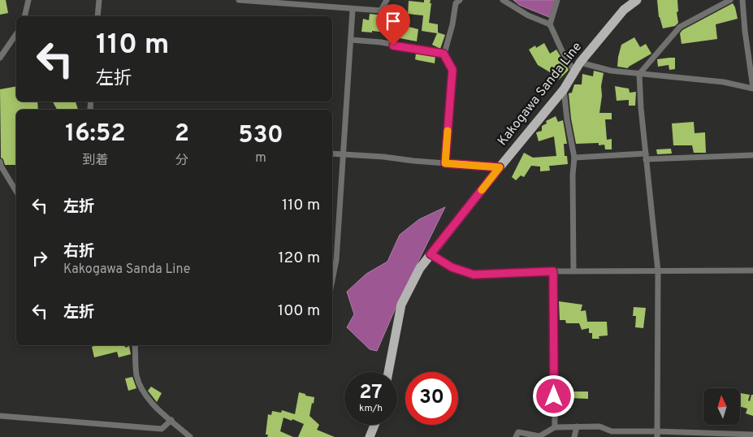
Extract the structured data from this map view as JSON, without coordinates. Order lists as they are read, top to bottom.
{
  "streets": {
    "main road": ["Kakogawa Sanda Line"]
  },
  "north": "top",
  "page": {
    "turn": ["110 m", "左折"],
    "eta": [
      "16:52",
      "到着",
      "2",
      "分",
      "530",
      "m"
    ],
    "list": [
      {
        "name": "左折",
        "value": "110 m"
      },
      {
        "name": "右折",
        "note": "Kakogawa Sanda Line",
        "value": "120 m"
      },
      {
        "name": "左折",
        "value": "100 m"
      }
    ],
    "speed": "27 km/h",
    "limit": "30"
  }
}
